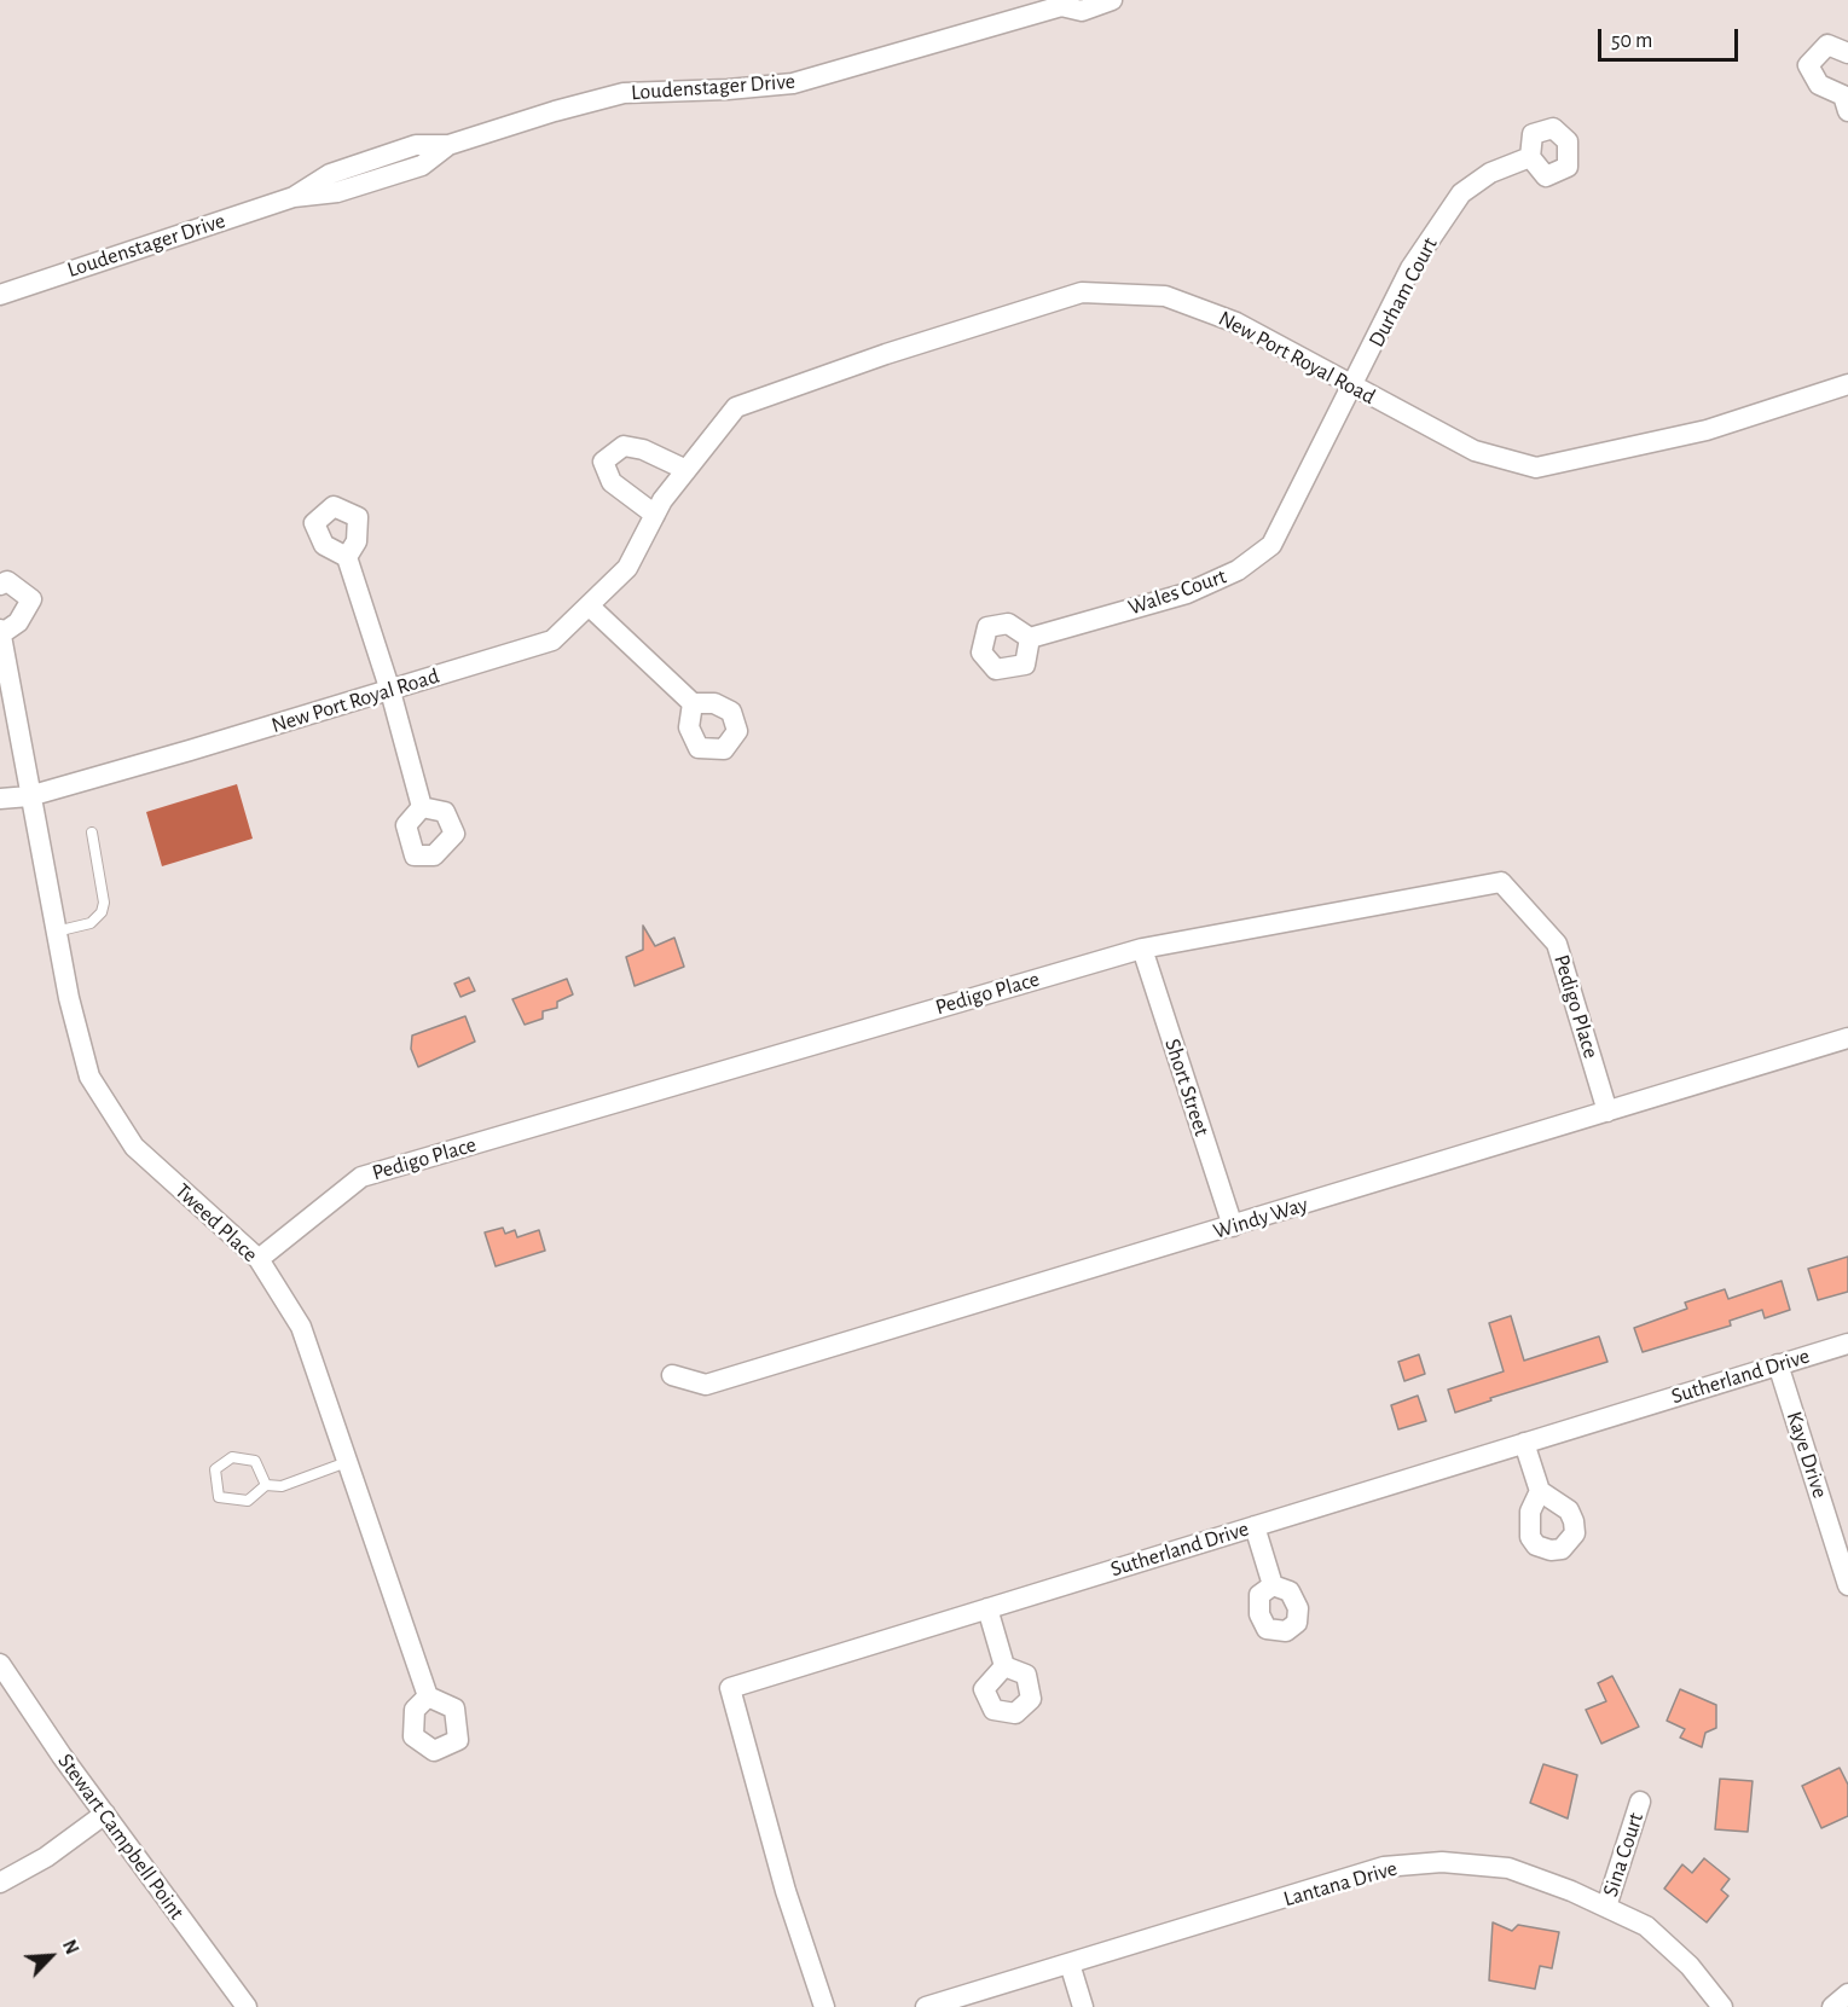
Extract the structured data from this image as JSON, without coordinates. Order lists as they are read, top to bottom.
{
  "streets": {
    "street": [
      "Loudenstager Drive",
      "Durham Court",
      "New Port Royal Road",
      "Wales Court",
      "Pedigo Place",
      "Short Street",
      "Windy Way",
      "Tweed Place",
      "Sutherland Drive",
      "Kaye Drive",
      "Stewart Campbell Point",
      "Sina Court",
      "Lantana Drive"
    ]
  },
  "crossings": [
    ["Durham Court", "New Port Royal Road"],
    ["Durham Court", "Wales Court"],
    ["New Port Royal Road", "Wales Court"],
    ["New Port Royal Road", "Tweed Place"],
    ["Pedigo Place", "Short Street"],
    ["Pedigo Place", "Windy Way"],
    ["Pedigo Place", "Tweed Place"],
    ["Short Street", "Windy Way"],
    ["Sutherland Drive", "Kaye Drive"],
    ["Sina Court", "Lantana Drive"]
  ],
  "scale_bar": "50 m",
  "north": "top right"
}
